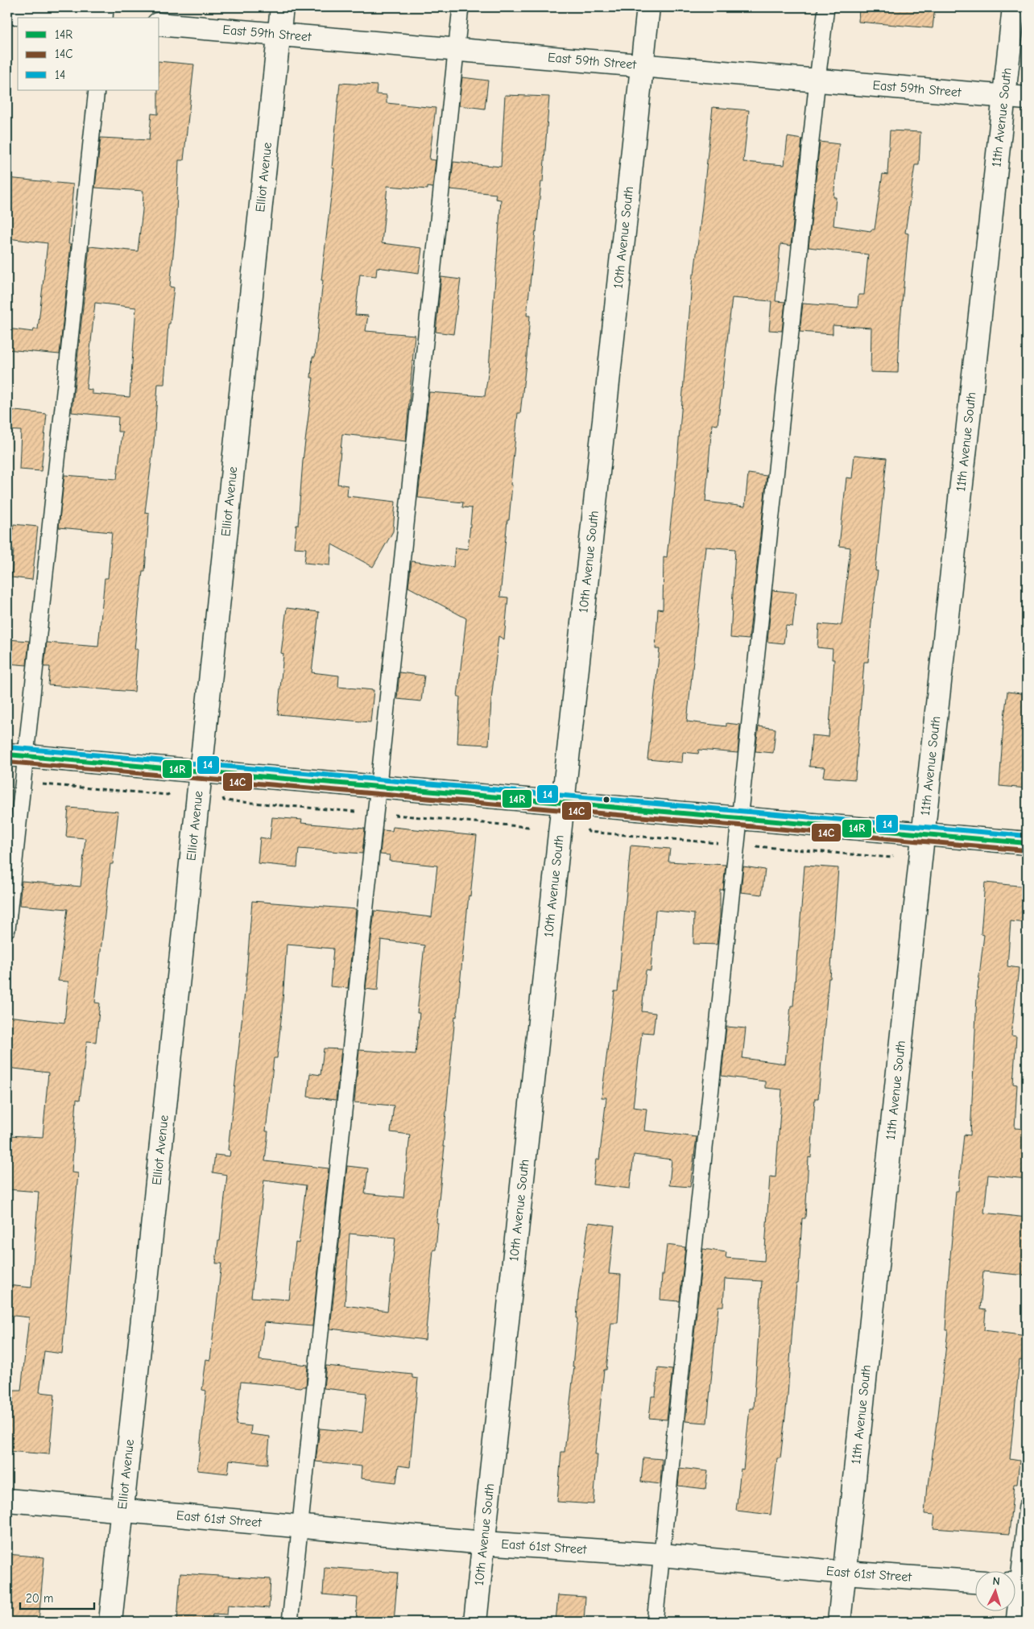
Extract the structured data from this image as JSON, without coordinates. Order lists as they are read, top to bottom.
{
  "streets": {
    "street": [
      "East 59th Street",
      "11th Avenue South",
      "Elliot Avenue",
      "10th Avenue South",
      "East 61st Street"
    ]
  },
  "crossings": [
    ["East 59th Street", "11th Avenue South"],
    ["East 59th Street", "Elliot Avenue"],
    ["East 59th Street", "10th Avenue South"],
    ["11th Avenue South", "East 61st Street"],
    ["Elliot Avenue", "East 61st Street"],
    ["10th Avenue South", "East 61st Street"]
  ],
  "lines": ["transit line 14", "transit line 14R", "transit line 14C"],
  "legend": ["14R", "14C", "14"],
  "scale_bar": "20 m",
  "north": "top"
}
